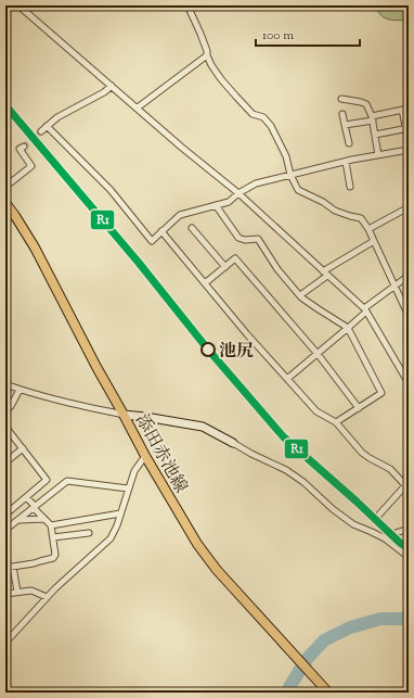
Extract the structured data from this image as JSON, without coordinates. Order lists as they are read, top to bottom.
{
  "streets": {
    "main road": ["添田赤池線"]
  },
  "places": ["池尻"],
  "lines": ["transit line R1"],
  "scale_bar": "100 m"
}
